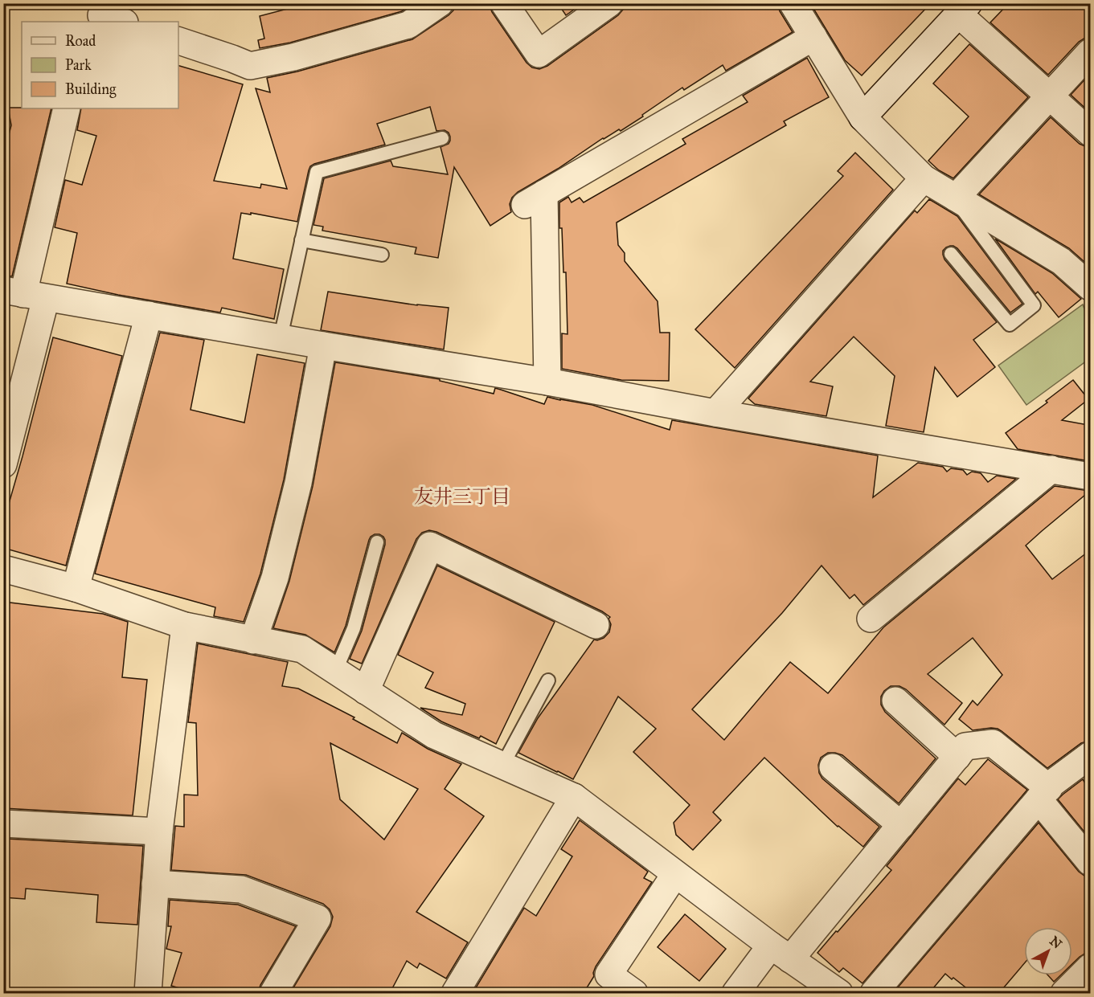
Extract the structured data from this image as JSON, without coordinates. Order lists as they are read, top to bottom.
{
  "districts": ["友井三丁目"],
  "legend": ["Road", "Park", "Building"],
  "north": "top right"
}
